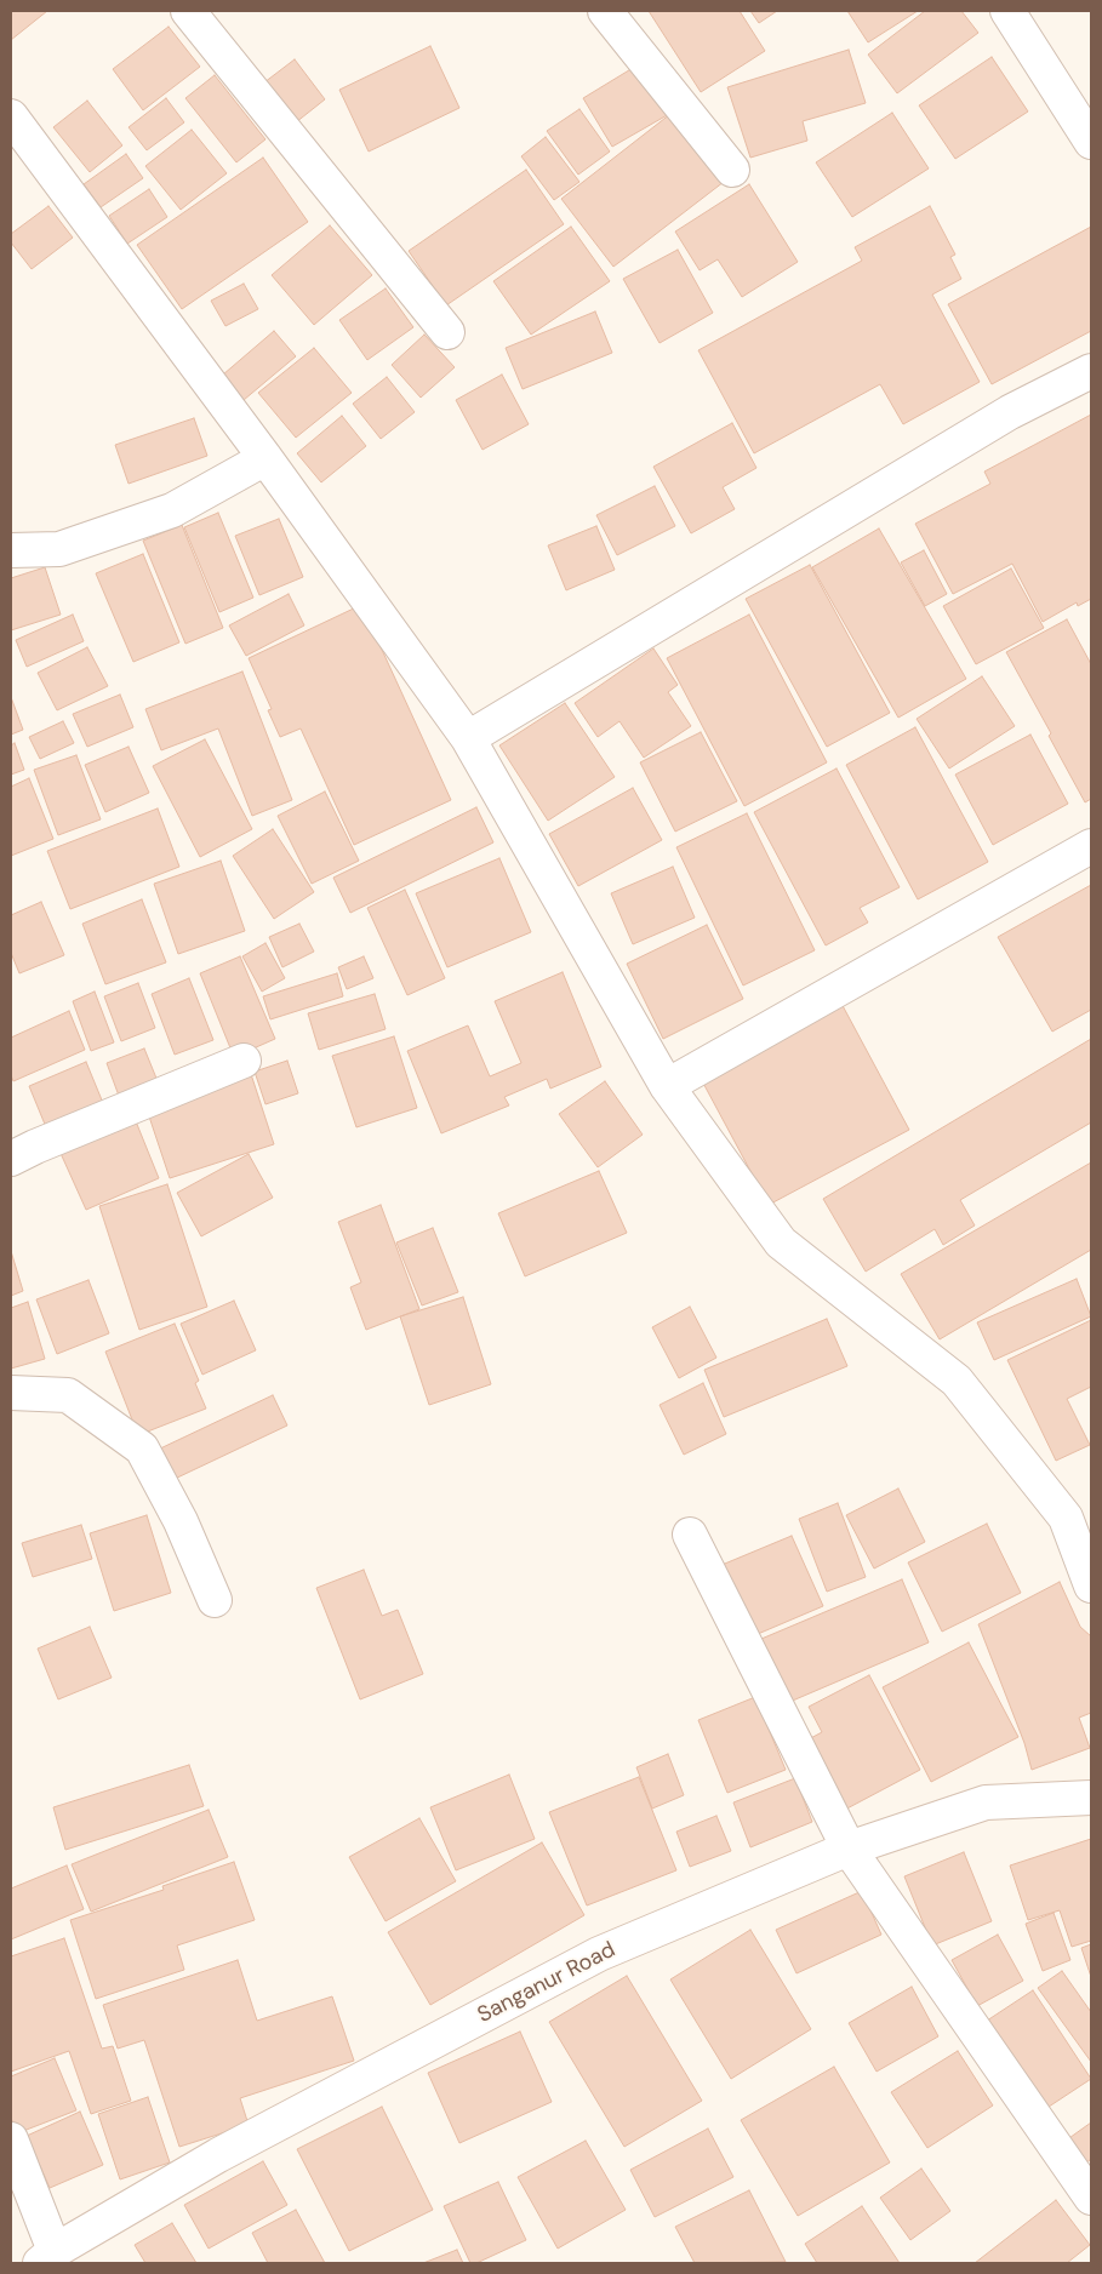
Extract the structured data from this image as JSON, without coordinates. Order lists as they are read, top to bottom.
{
  "streets": {
    "street": ["Sanganur Road"]
  }
}
